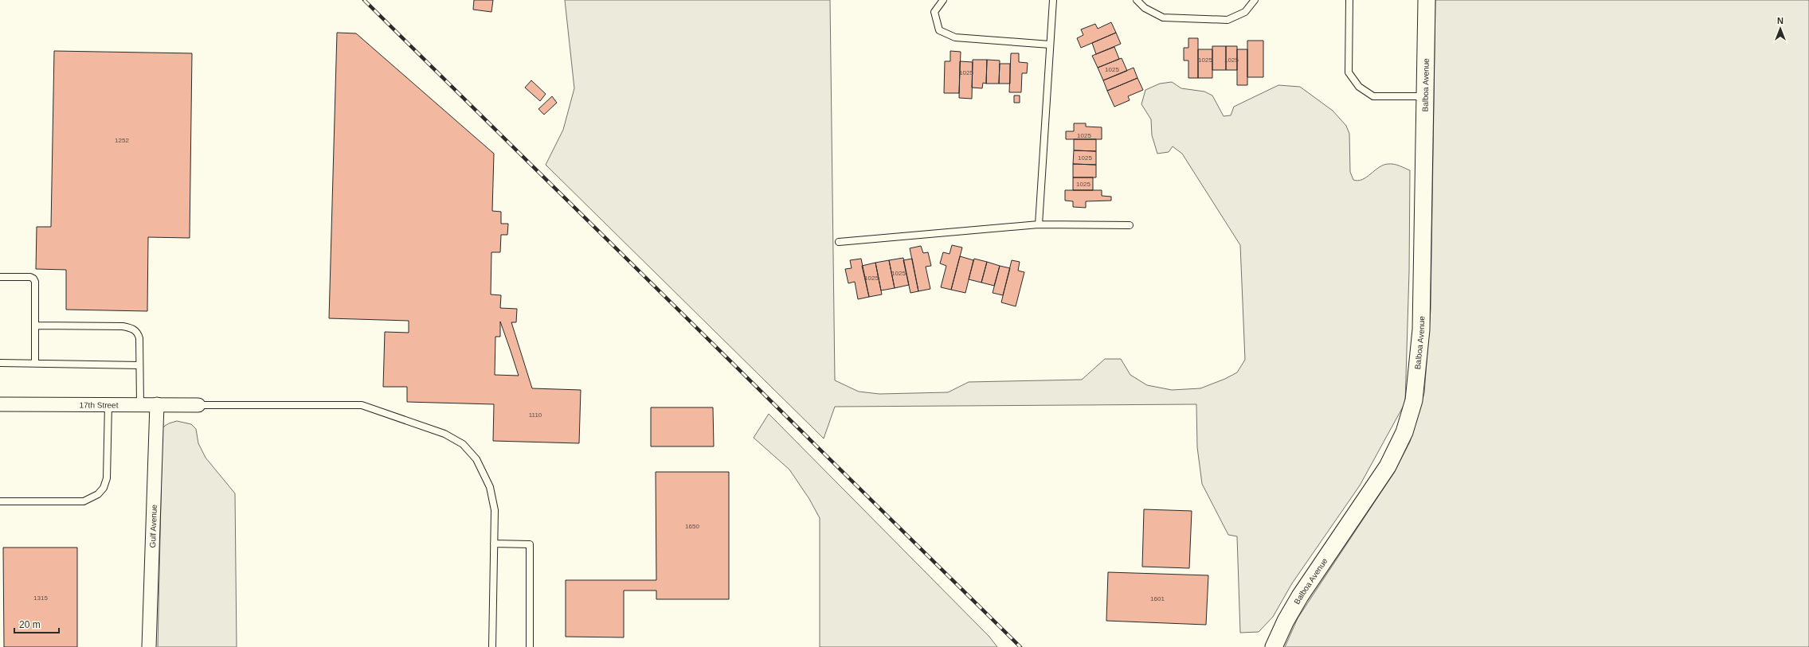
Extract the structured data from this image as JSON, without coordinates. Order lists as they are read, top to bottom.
{
  "streets": {
    "street": ["Balboa Avenue", "17th Street", "Gulf Avenue"]
  },
  "crossings": [
    ["17th Street", "Gulf Avenue"]
  ],
  "house_numbers": [
    "1025",
    "1025",
    "1025",
    "1025",
    "1025",
    "1252",
    "1025",
    "1025",
    "1025",
    "1025",
    "1110",
    "1650",
    "1315",
    "1601"
  ],
  "scale_bar": "20 m",
  "north": "top"
}
